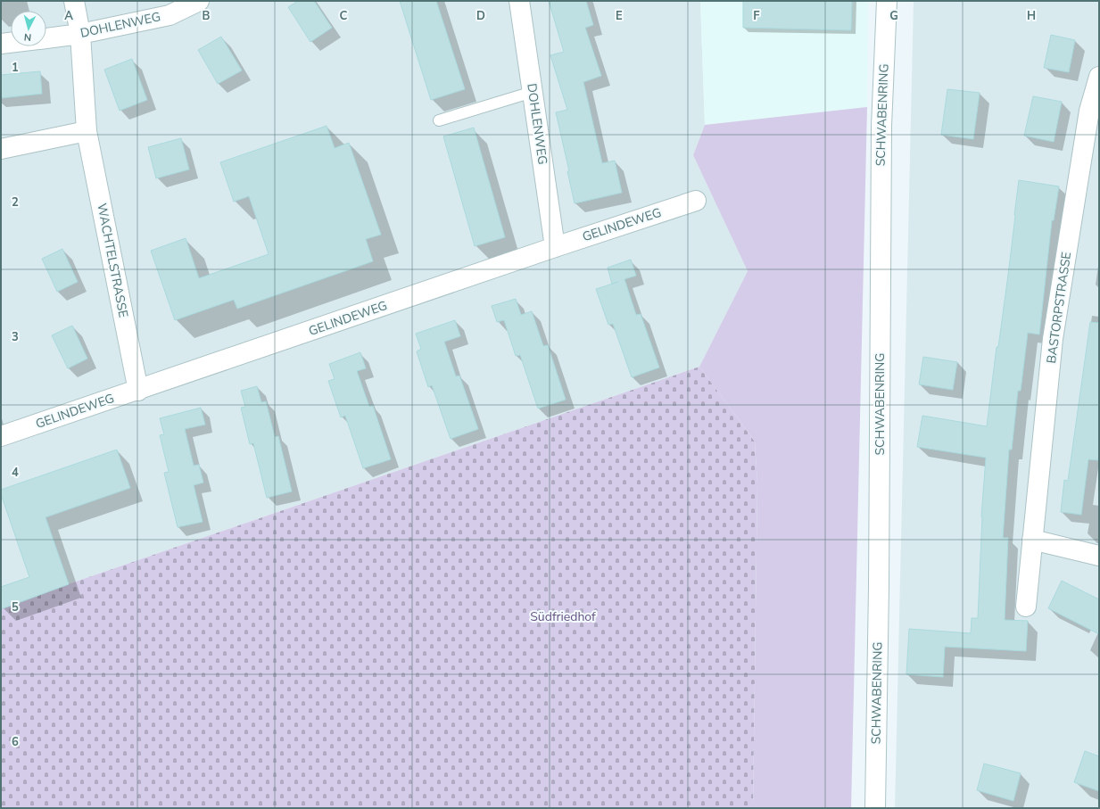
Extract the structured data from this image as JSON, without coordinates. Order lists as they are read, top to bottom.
{
  "streets": {
    "street": [
      "DOHLENWEG",
      "SCHWABENRING",
      "GELINDEWEG",
      "WACHTELSTRASSE",
      "BASTORPSTRASSE"
    ]
  },
  "crossings": [
    ["DOHLENWEG", "GELINDEWEG"],
    ["DOHLENWEG", "WACHTELSTRASSE"],
    ["GELINDEWEG", "WACHTELSTRASSE"]
  ],
  "parks": ["Südfriedhof"],
  "north": "bottom",
  "grid": {
    "columns": [
      "A",
      "B",
      "C",
      "D",
      "E",
      "F",
      "G",
      "H"
    ],
    "rows": [
      "1",
      "2",
      "3",
      "4",
      "5",
      "6"
    ]
  }
}
